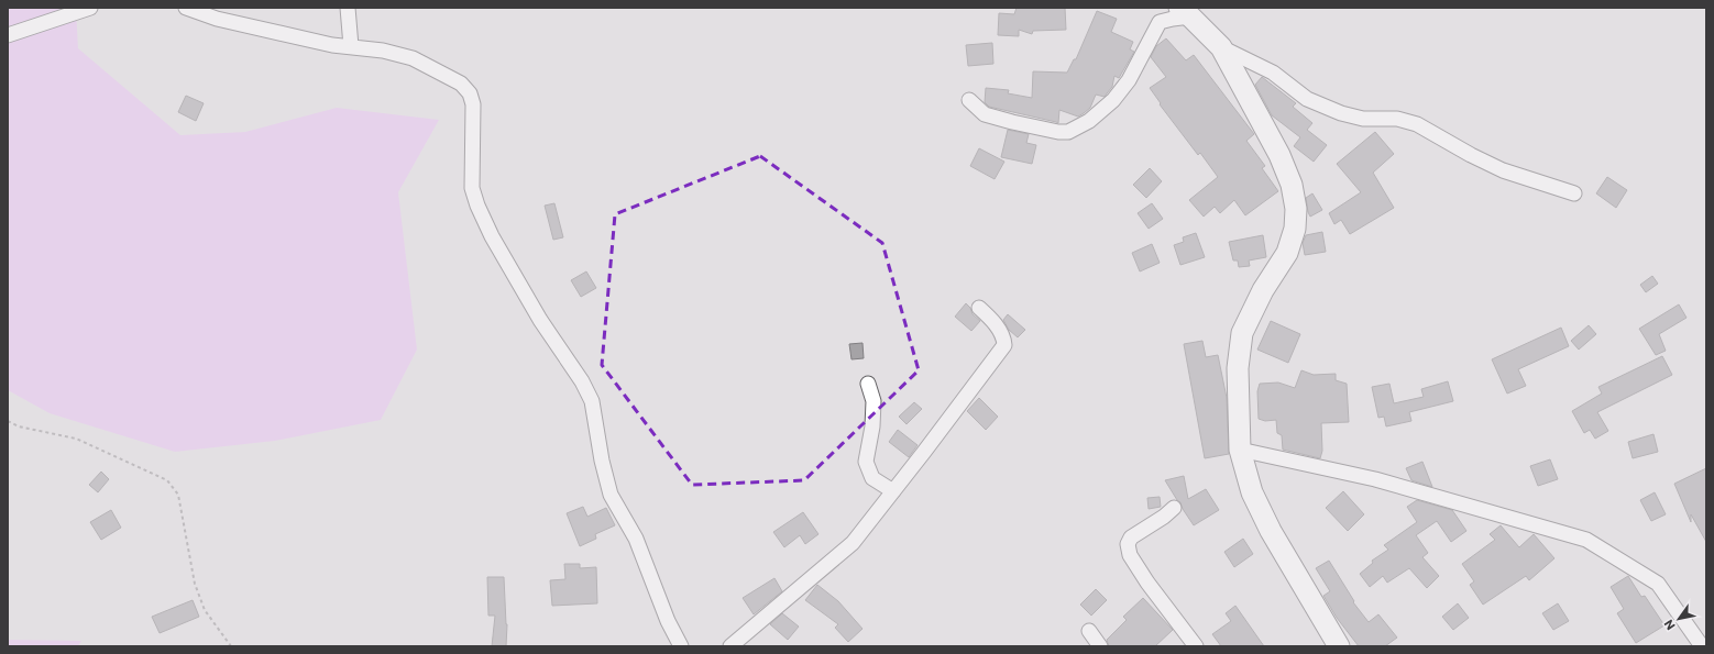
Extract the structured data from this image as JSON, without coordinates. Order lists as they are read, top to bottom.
{
  "north": "bottom left"
}
